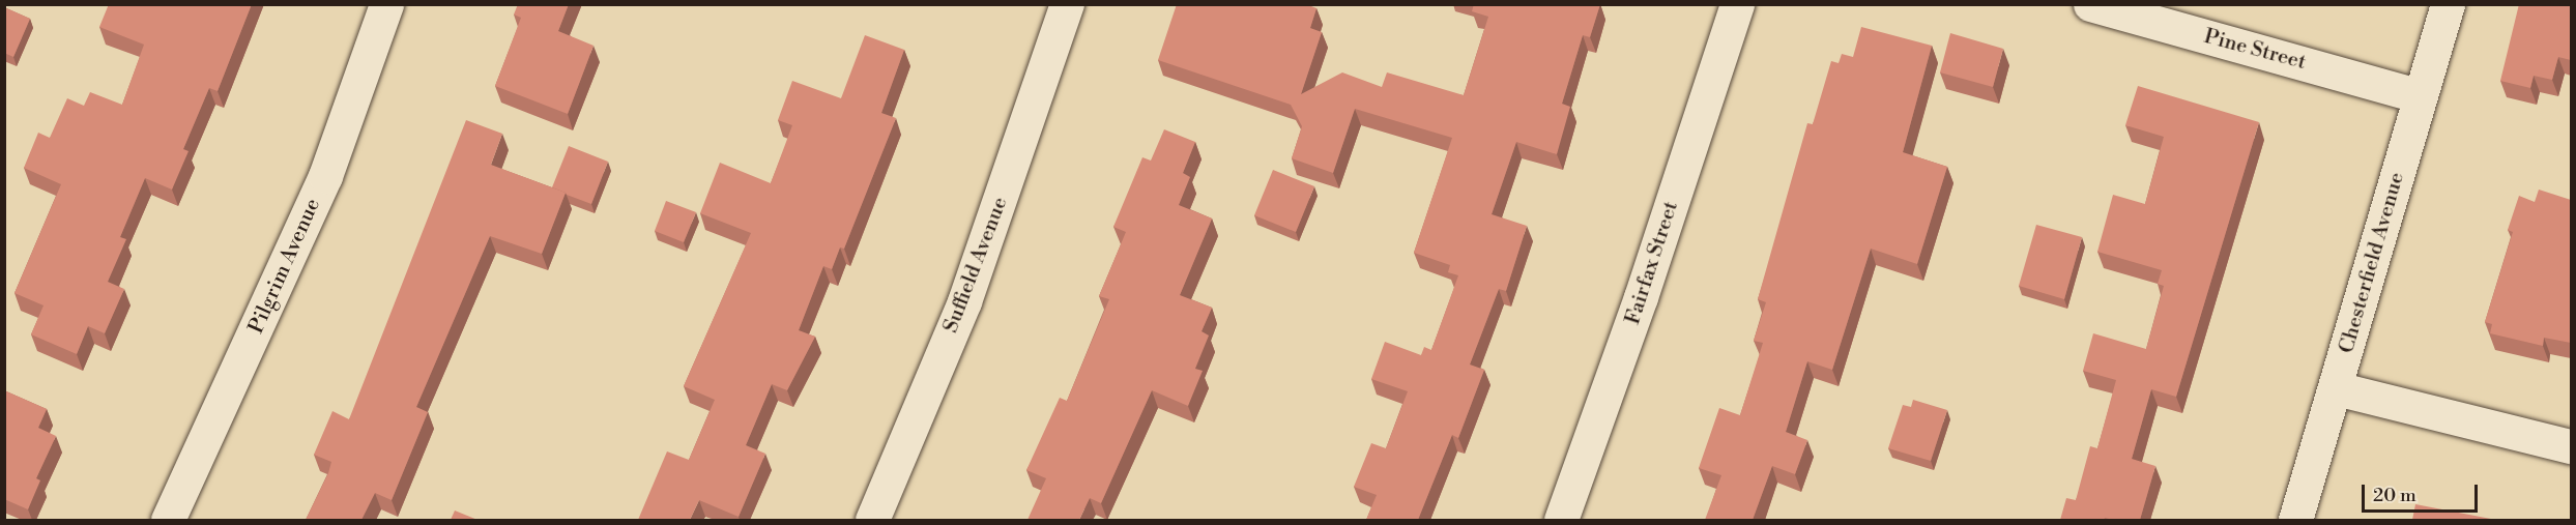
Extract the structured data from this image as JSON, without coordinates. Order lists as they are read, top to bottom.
{
  "streets": {
    "street": [
      "Pine Street",
      "Fairfax Street",
      "Chesterfield Avenue",
      "Suffield Avenue",
      "Pilgrim Avenue"
    ]
  },
  "crossings": [
    ["Pine Street", "Chesterfield Avenue"]
  ],
  "scale_bar": "20 m"
}
